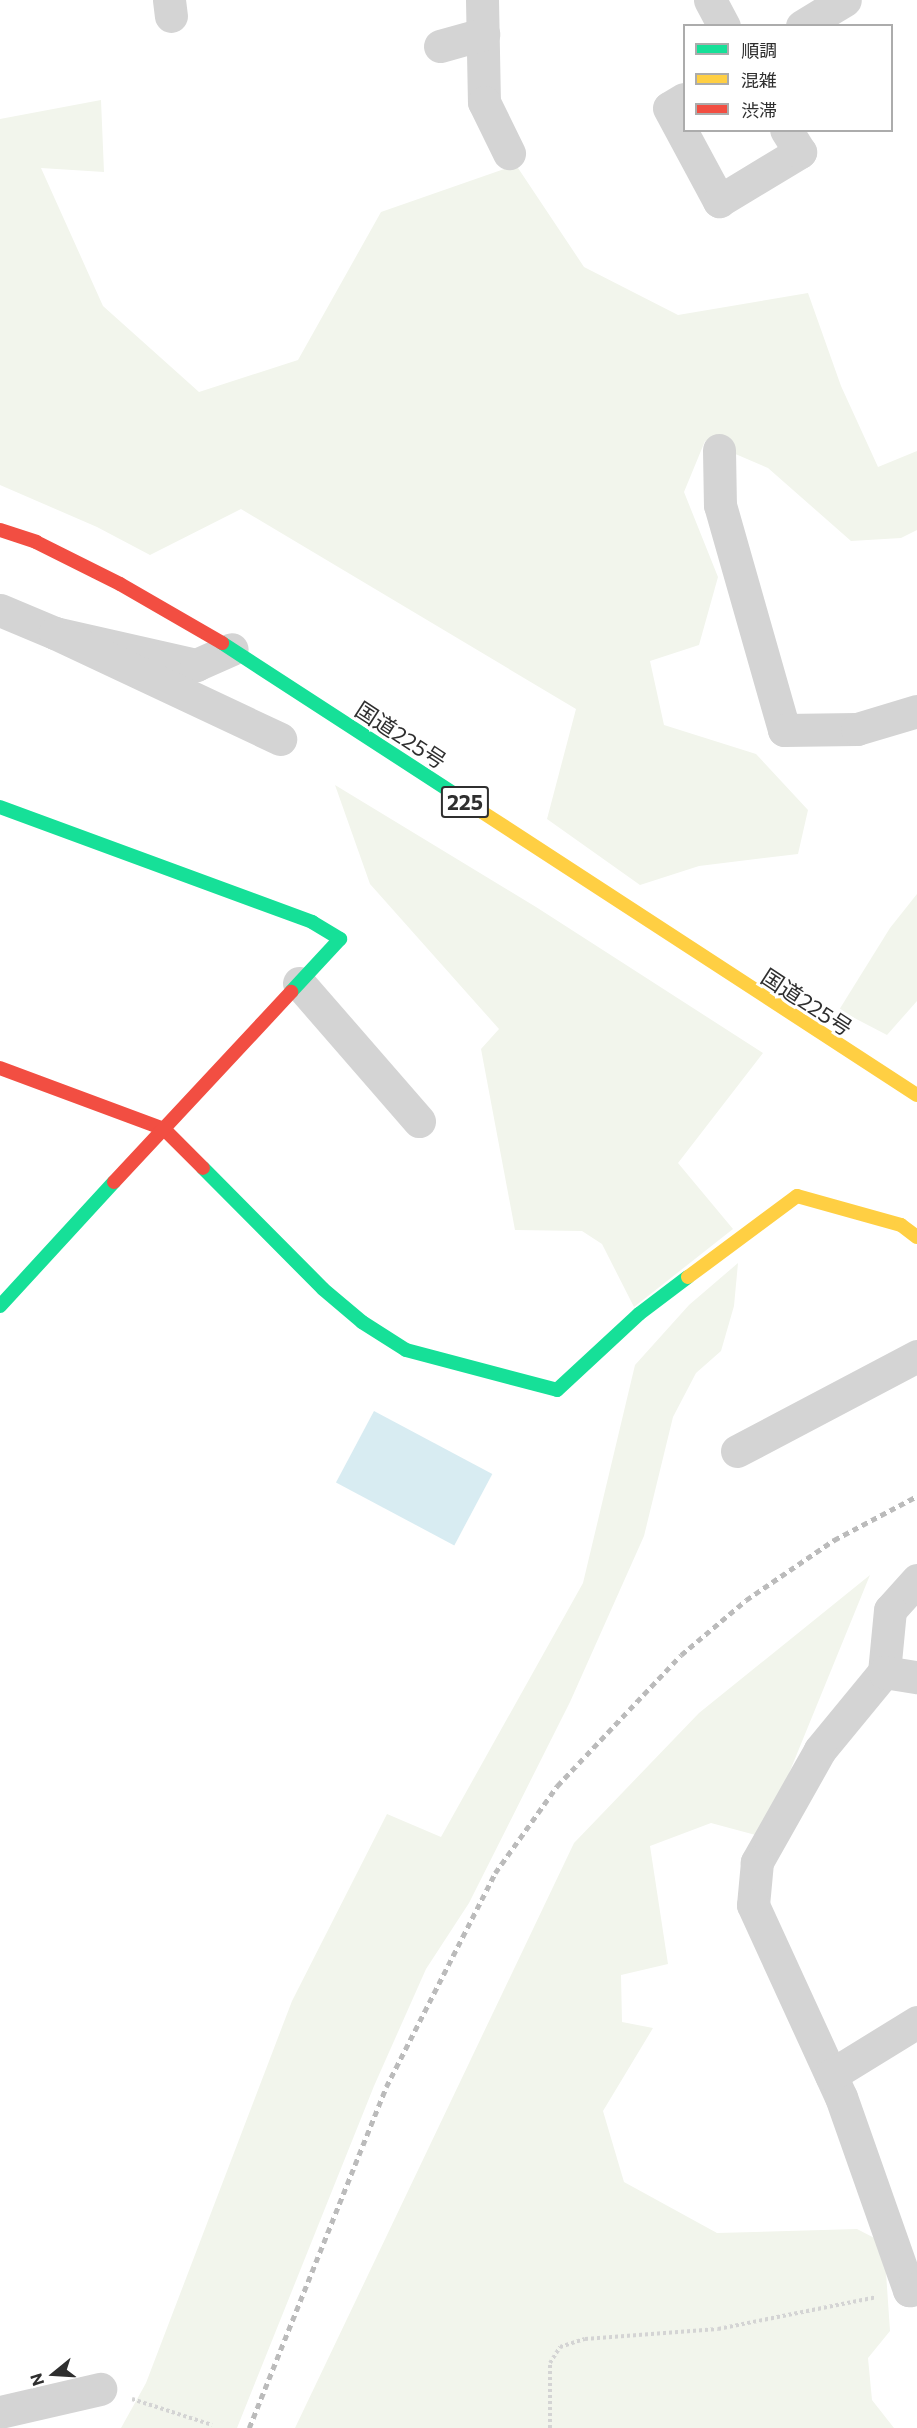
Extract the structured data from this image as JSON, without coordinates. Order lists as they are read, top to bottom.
{
  "streets": {
    "main road": ["国道225号", "225"]
  },
  "legend": ["順調", "混雑", "渋滞"],
  "north": "left"
}
